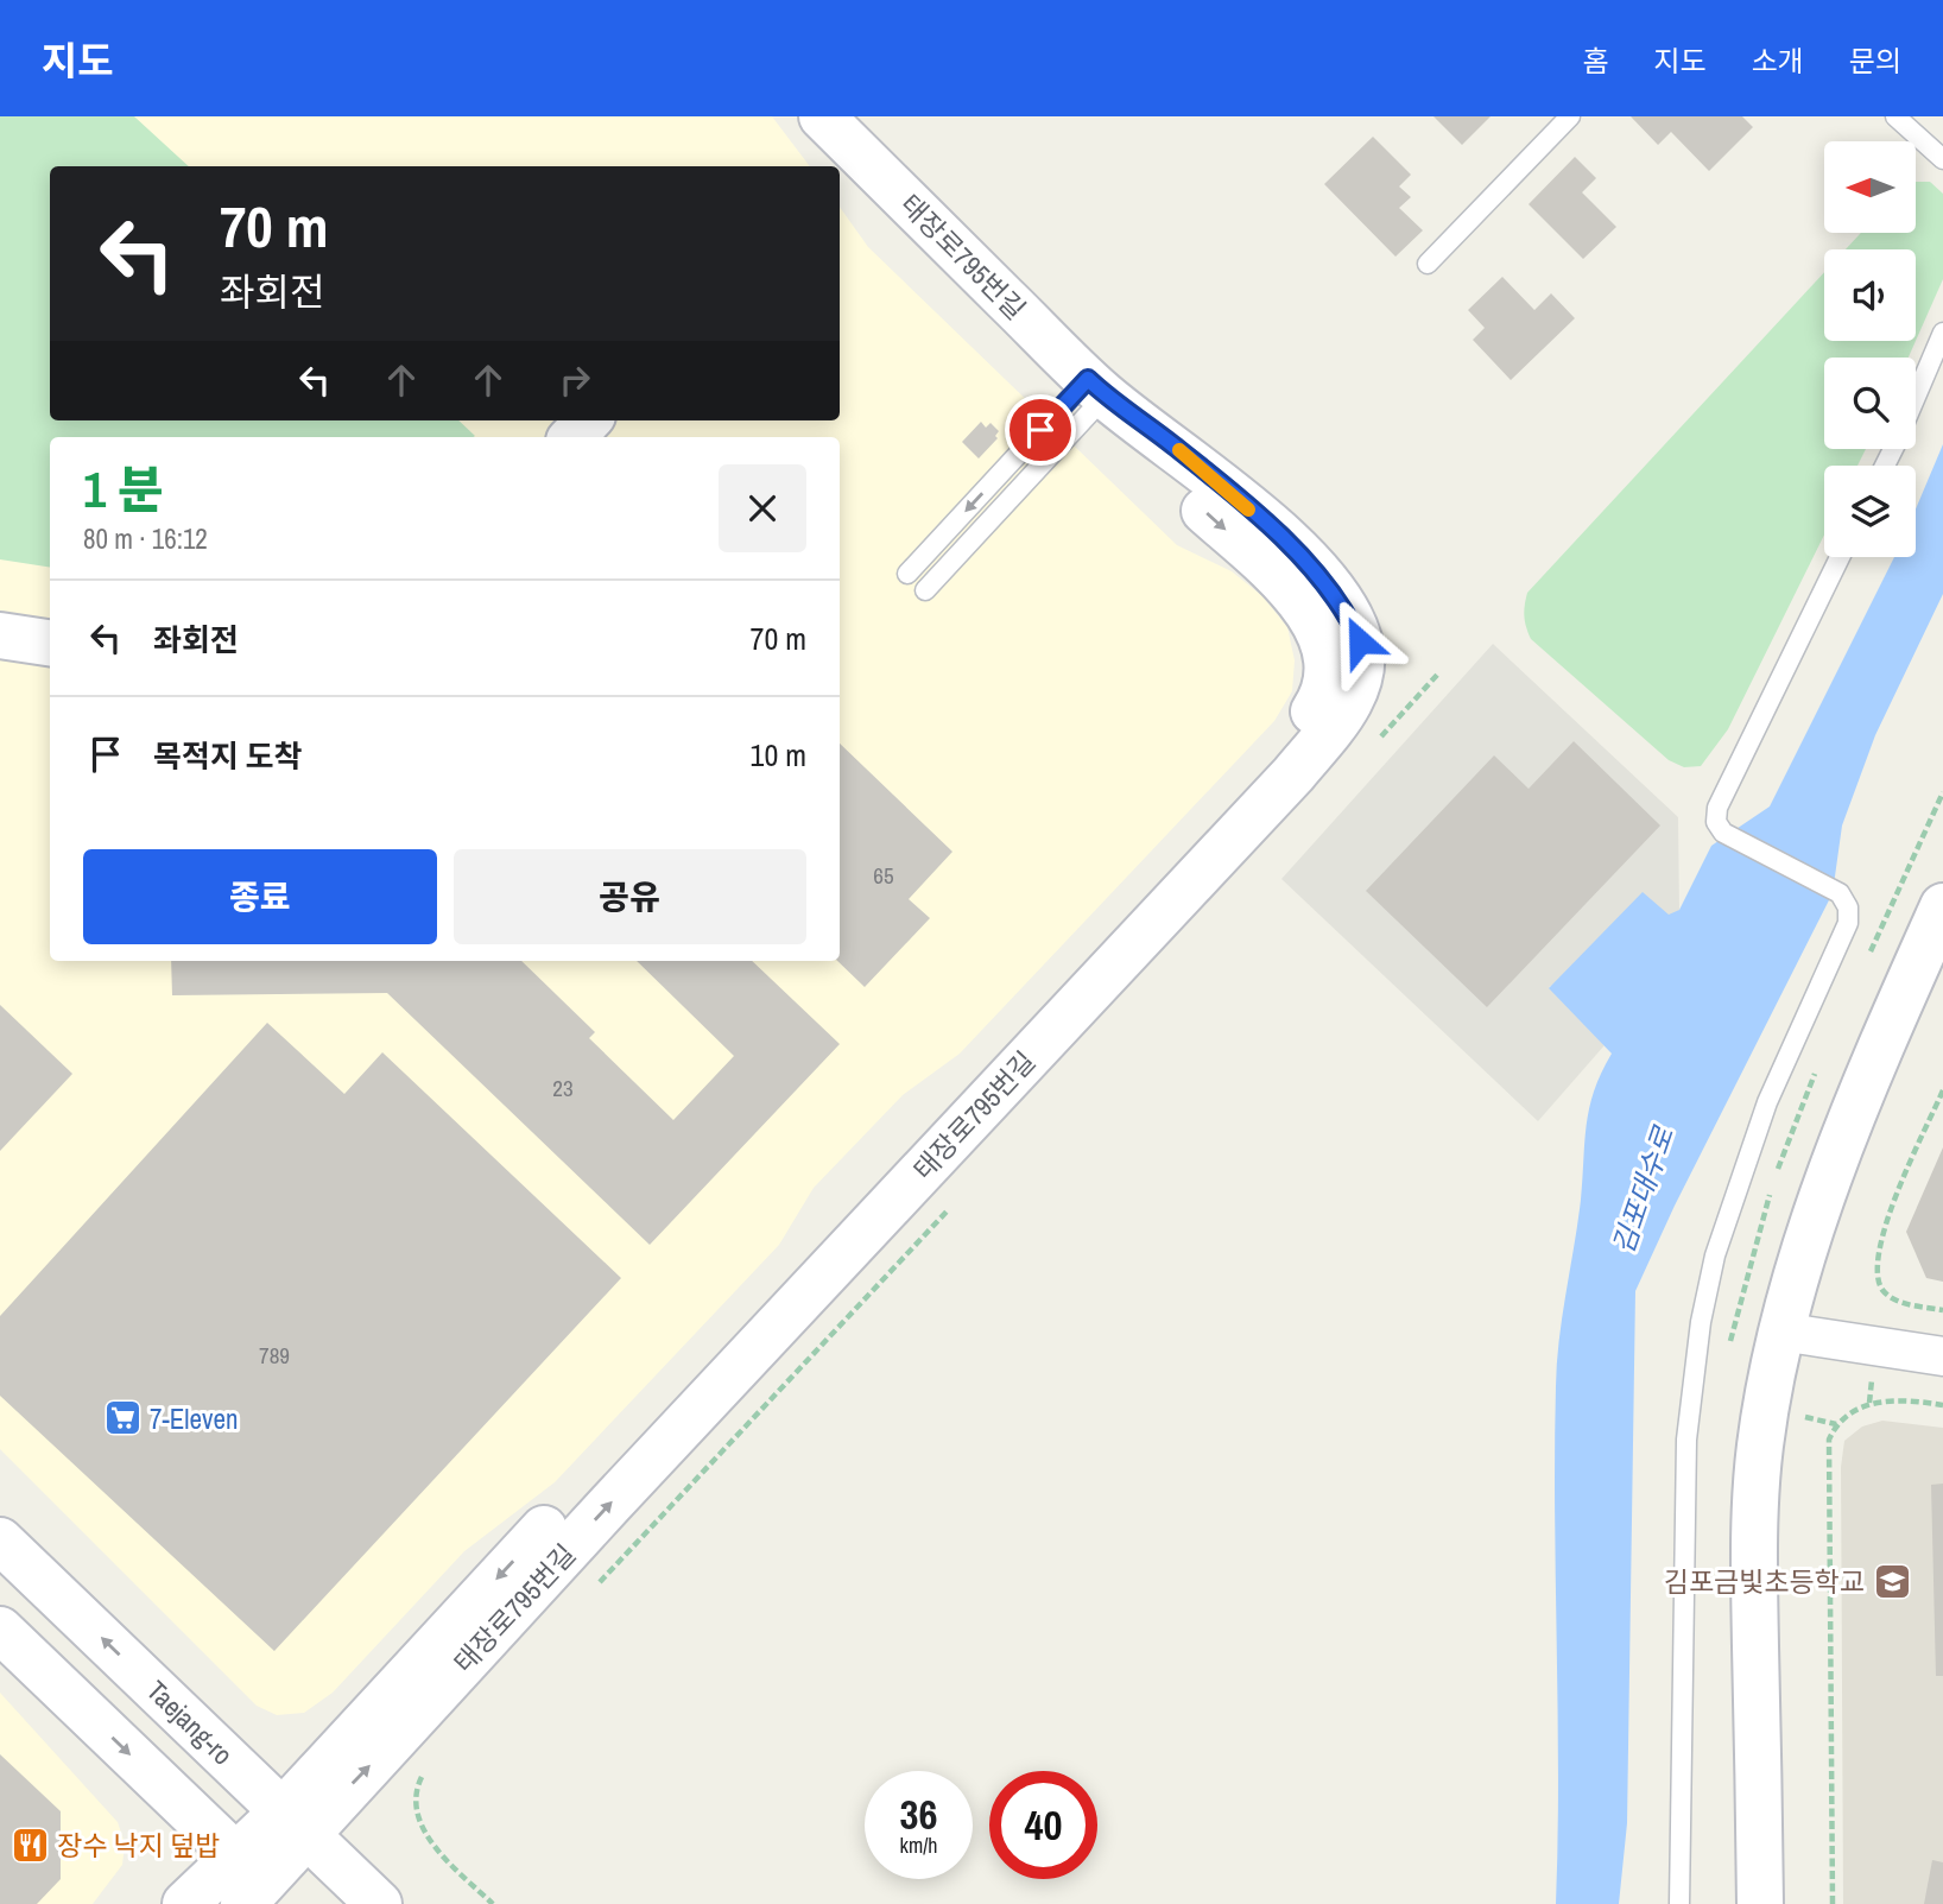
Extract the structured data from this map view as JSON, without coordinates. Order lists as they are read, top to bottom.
{
  "streets": {
    "street": ["태장로795번길", "Taejang-ro"]
  },
  "crossings": [
    ["태장로795번길", "Taejang-ro"]
  ],
  "water": ["김포대수로"],
  "places": {
    "supermarket": ["7-Eleven"],
    "school or university": ["김포금빛초등학교"],
    "restaurant": ["장수 낙지 덮밥"]
  },
  "house_numbers": ["65", "23", "789"],
  "north": "left",
  "page": {
    "header": "지도",
    "nav": [
      "홈",
      "지도",
      "소개",
      "문의"
    ],
    "turn": ["70 m", "좌회전"],
    "heading": ["1 분", "80 m · 16:12"],
    "list": [
      {
        "name": "좌회전",
        "value": "70 m"
      },
      {
        "name": "목적지 도착",
        "value": "10 m"
      }
    ],
    "buttons": ["종료", "공유"],
    "speed": "36 km/h",
    "limit": "40"
  }
}
